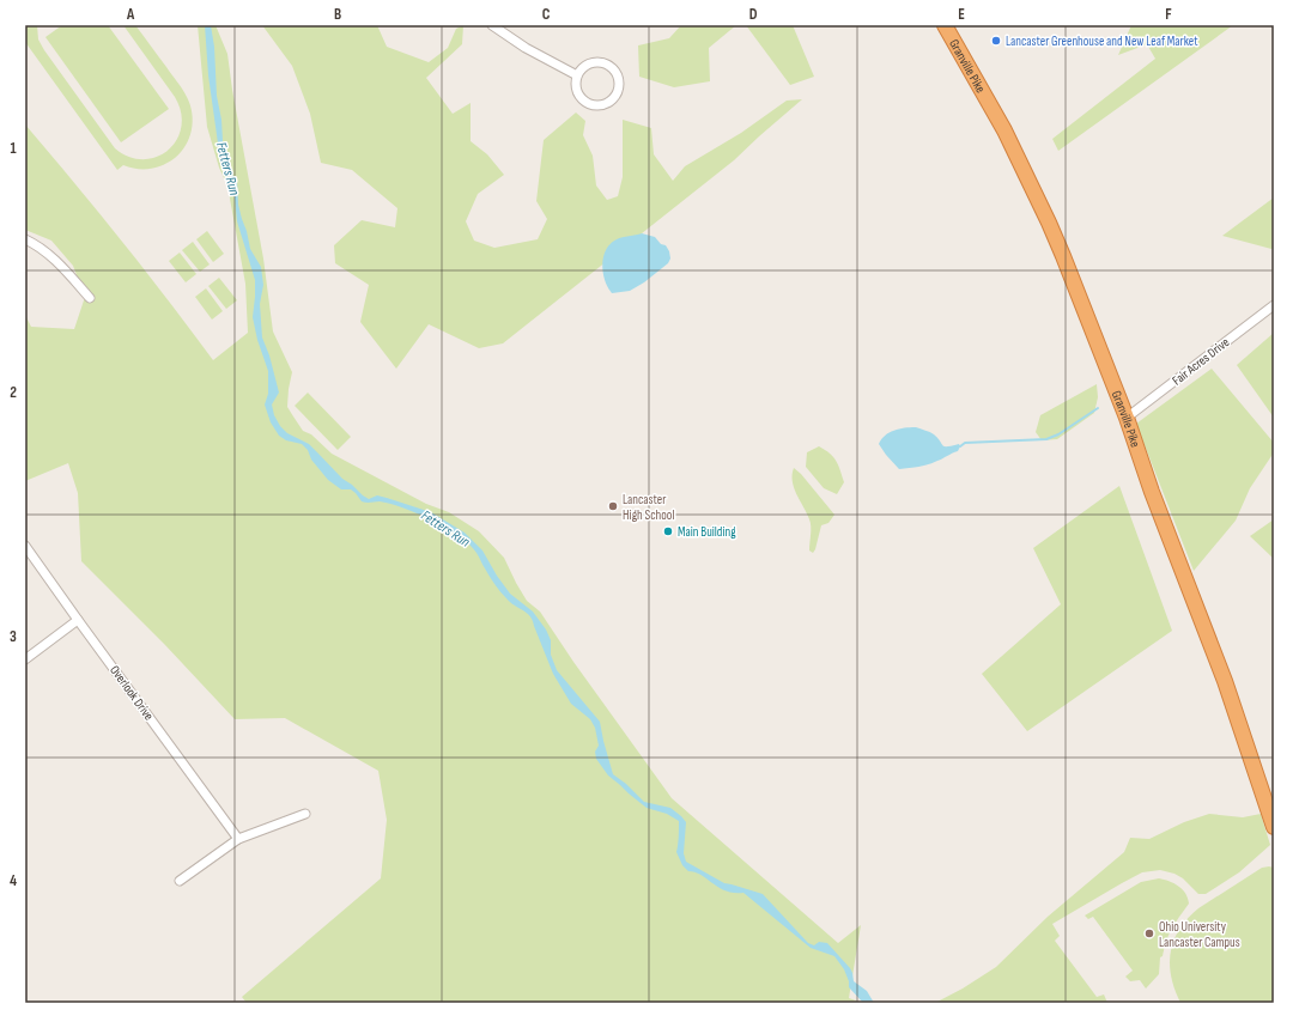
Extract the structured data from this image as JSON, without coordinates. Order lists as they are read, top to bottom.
{
  "streets": {
    "highway": ["Granville Pike"],
    "street": ["Fair Acres Drive", "Overlook Drive"]
  },
  "crossings": [
    ["Granville Pike", "Fair Acres Drive"]
  ],
  "water": ["Fetters Run"],
  "places": [
    "Lancaster Greenhouse and New Leaf Market",
    "Lancaster High School",
    "Main Building",
    "Ohio University Lancaster Campus"
  ],
  "grid": {
    "columns": [
      "A",
      "B",
      "C",
      "D",
      "E",
      "F"
    ],
    "rows": [
      "1",
      "2",
      "3",
      "4"
    ]
  }
}
